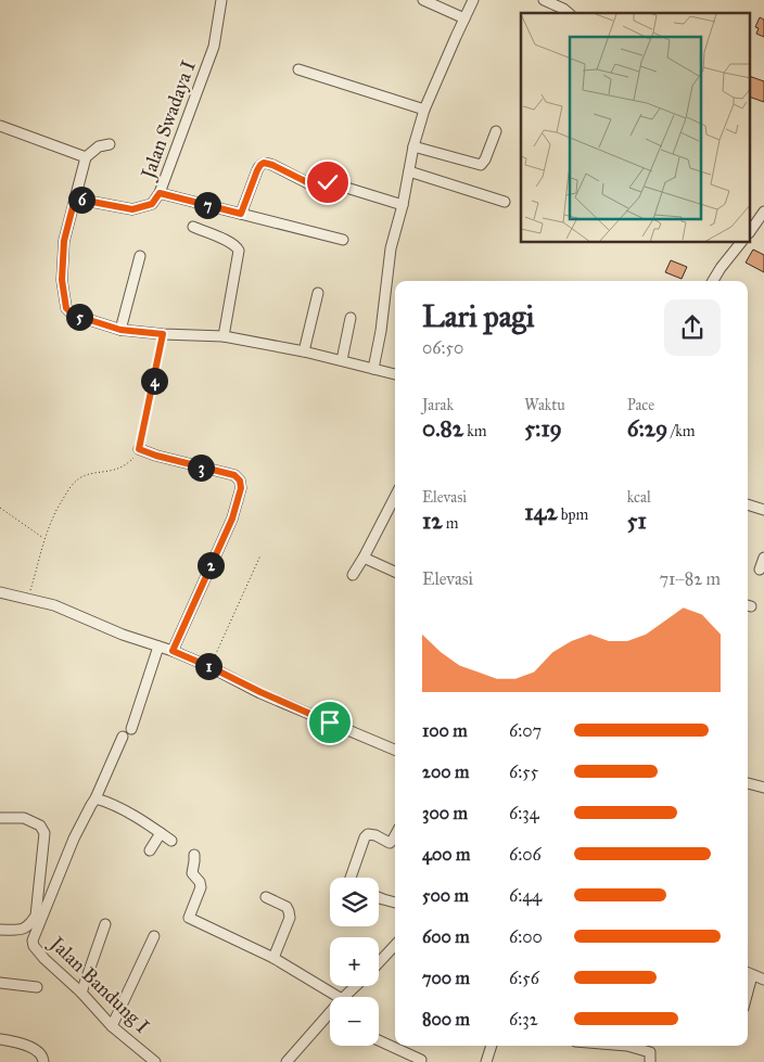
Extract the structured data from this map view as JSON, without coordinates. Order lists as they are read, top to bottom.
{
  "streets": {
    "street": ["Jalan Swadaya I", "Jalan Bandung I"]
  },
  "page": {
    "pins": [
      "6",
      "7",
      "5",
      "4",
      "3",
      "2",
      "1"
    ],
    "heading": ["Lari pagi", "06:50"],
    "stats": [
      ["Jarak", "0.82 km"],
      ["Waktu", "5:19"],
      ["Pace", "6:29 /km"],
      ["Elevasi", "12 m"],
      ["142 bpm"],
      ["kcal", "51"]
    ],
    "chart": ["Elevasi", "71–82 m"],
    "list": [
      {
        "name": "100 m",
        "note": "6:07"
      },
      {
        "name": "200 m",
        "note": "6:55"
      },
      {
        "name": "300 m",
        "note": "6:34"
      },
      {
        "name": "400 m",
        "note": "6:06"
      },
      {
        "name": "500 m",
        "note": "6:44"
      },
      {
        "name": "600 m",
        "note": "6:00"
      },
      {
        "name": "700 m",
        "note": "6:56"
      },
      {
        "name": "800 m",
        "note": "6:32"
      }
    ],
    "map_buttons": ["+", "−"]
  }
}
